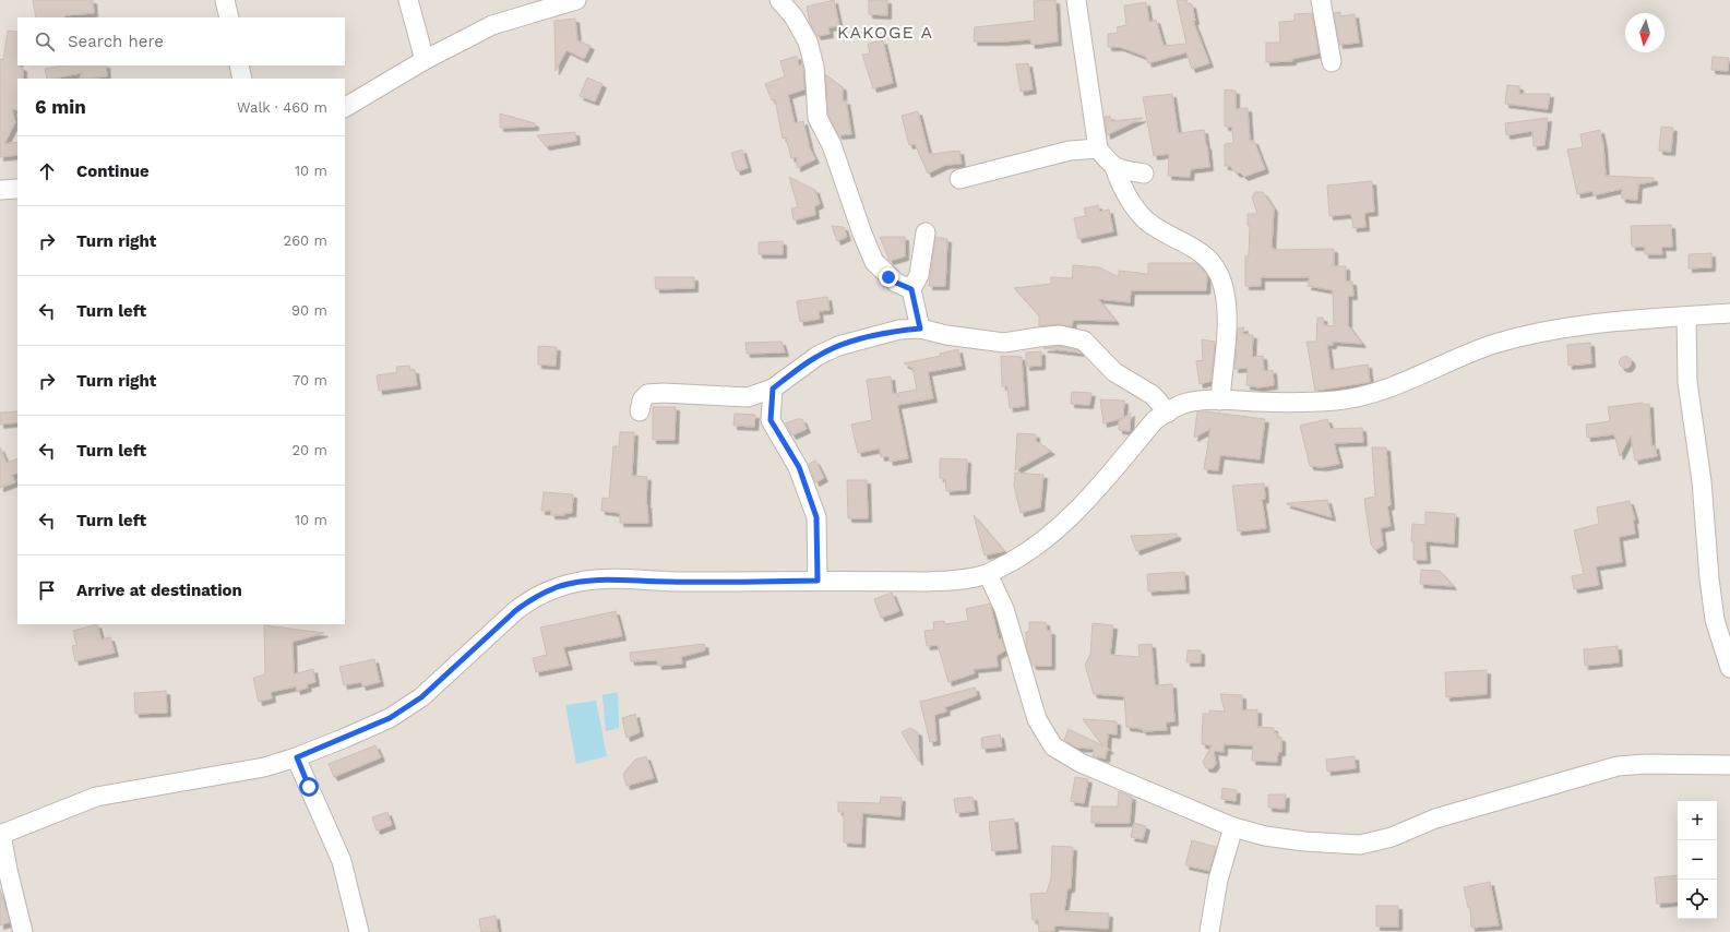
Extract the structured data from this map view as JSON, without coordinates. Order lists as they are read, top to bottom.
{
  "districts": ["KAKOGE A"],
  "north": "bottom",
  "page": {
    "search": "Search here",
    "heading": ["6 min", "Walk · 460 m"],
    "list": [
      ["Continue", "10 m"],
      ["Turn right", "260 m"],
      ["Turn left", "90 m"],
      ["Turn right", "70 m"],
      ["Turn left", "20 m"],
      ["Turn left", "10 m"],
      "Arrive at destination"
    ],
    "map_buttons": ["+", "−"]
  }
}
